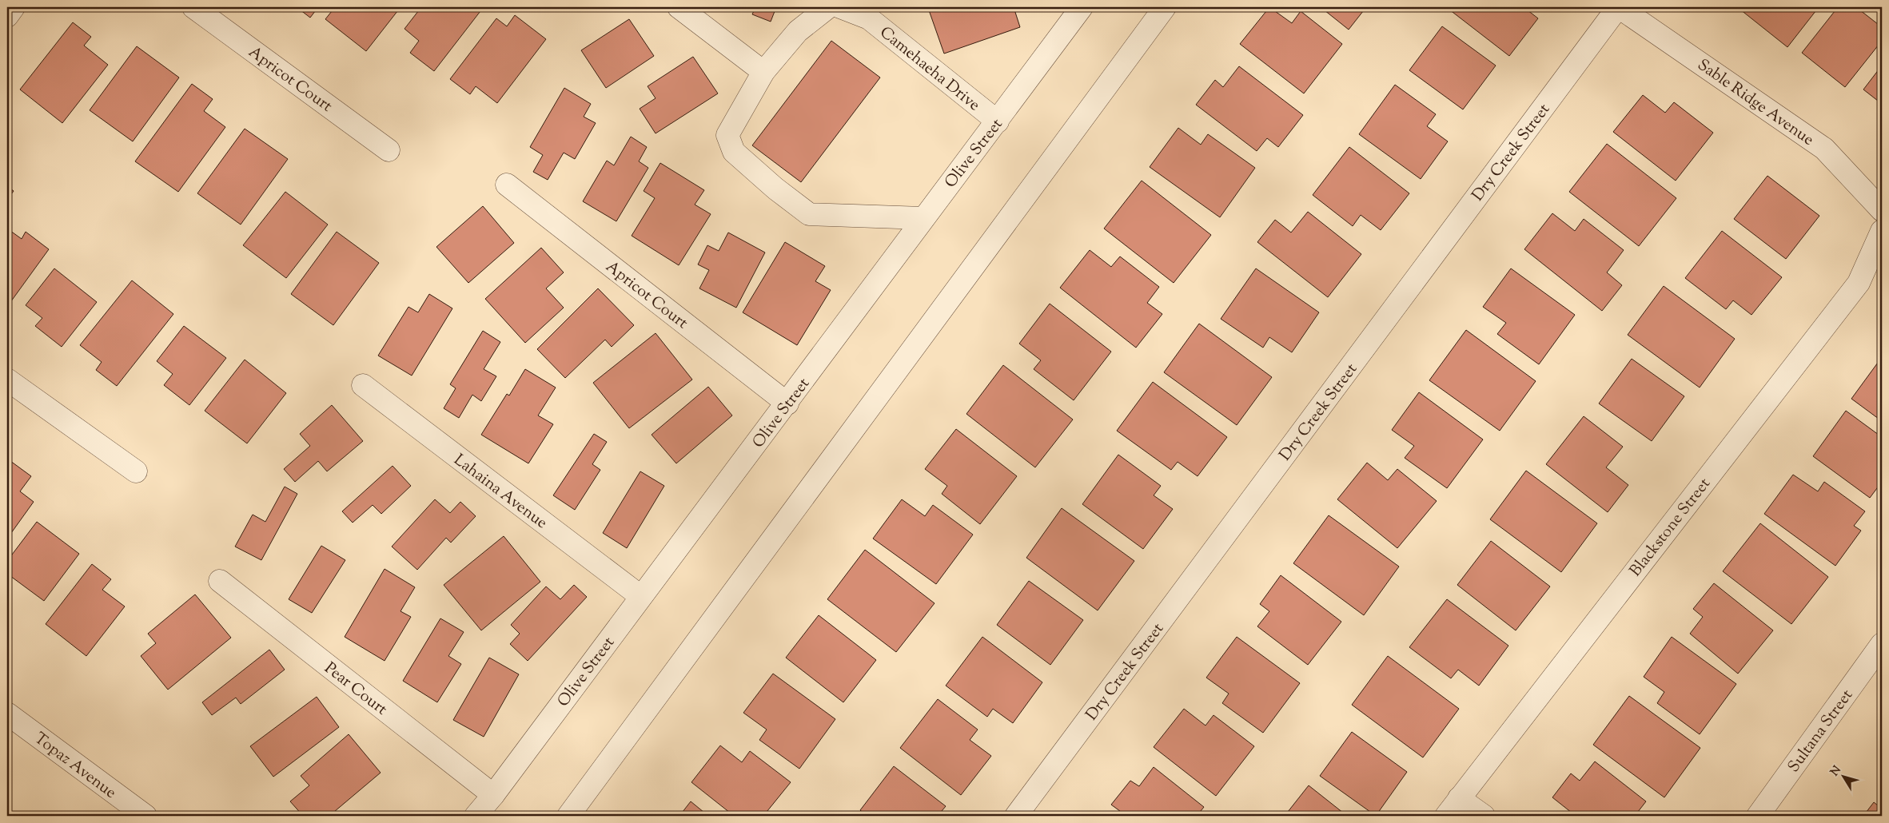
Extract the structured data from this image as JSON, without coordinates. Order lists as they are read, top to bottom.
{
  "streets": {
    "street": [
      "Camehaeha Drive",
      "Apricot Court",
      "Sable Ridge Avenue",
      "Dry Creek Street",
      "Olive Street",
      "Lahaina Avenue",
      "Blackstone Street",
      "Pear Court",
      "Sultana Street",
      "Topaz Avenue"
    ]
  },
  "crossings": [
    ["Camehaeha Drive", "Olive Street"],
    ["Apricot Court", "Olive Street"],
    ["Sable Ridge Avenue", "Dry Creek Street"],
    ["Olive Street", "Lahaina Avenue"],
    ["Olive Street", "Pear Court"]
  ],
  "north": "top left"
}
